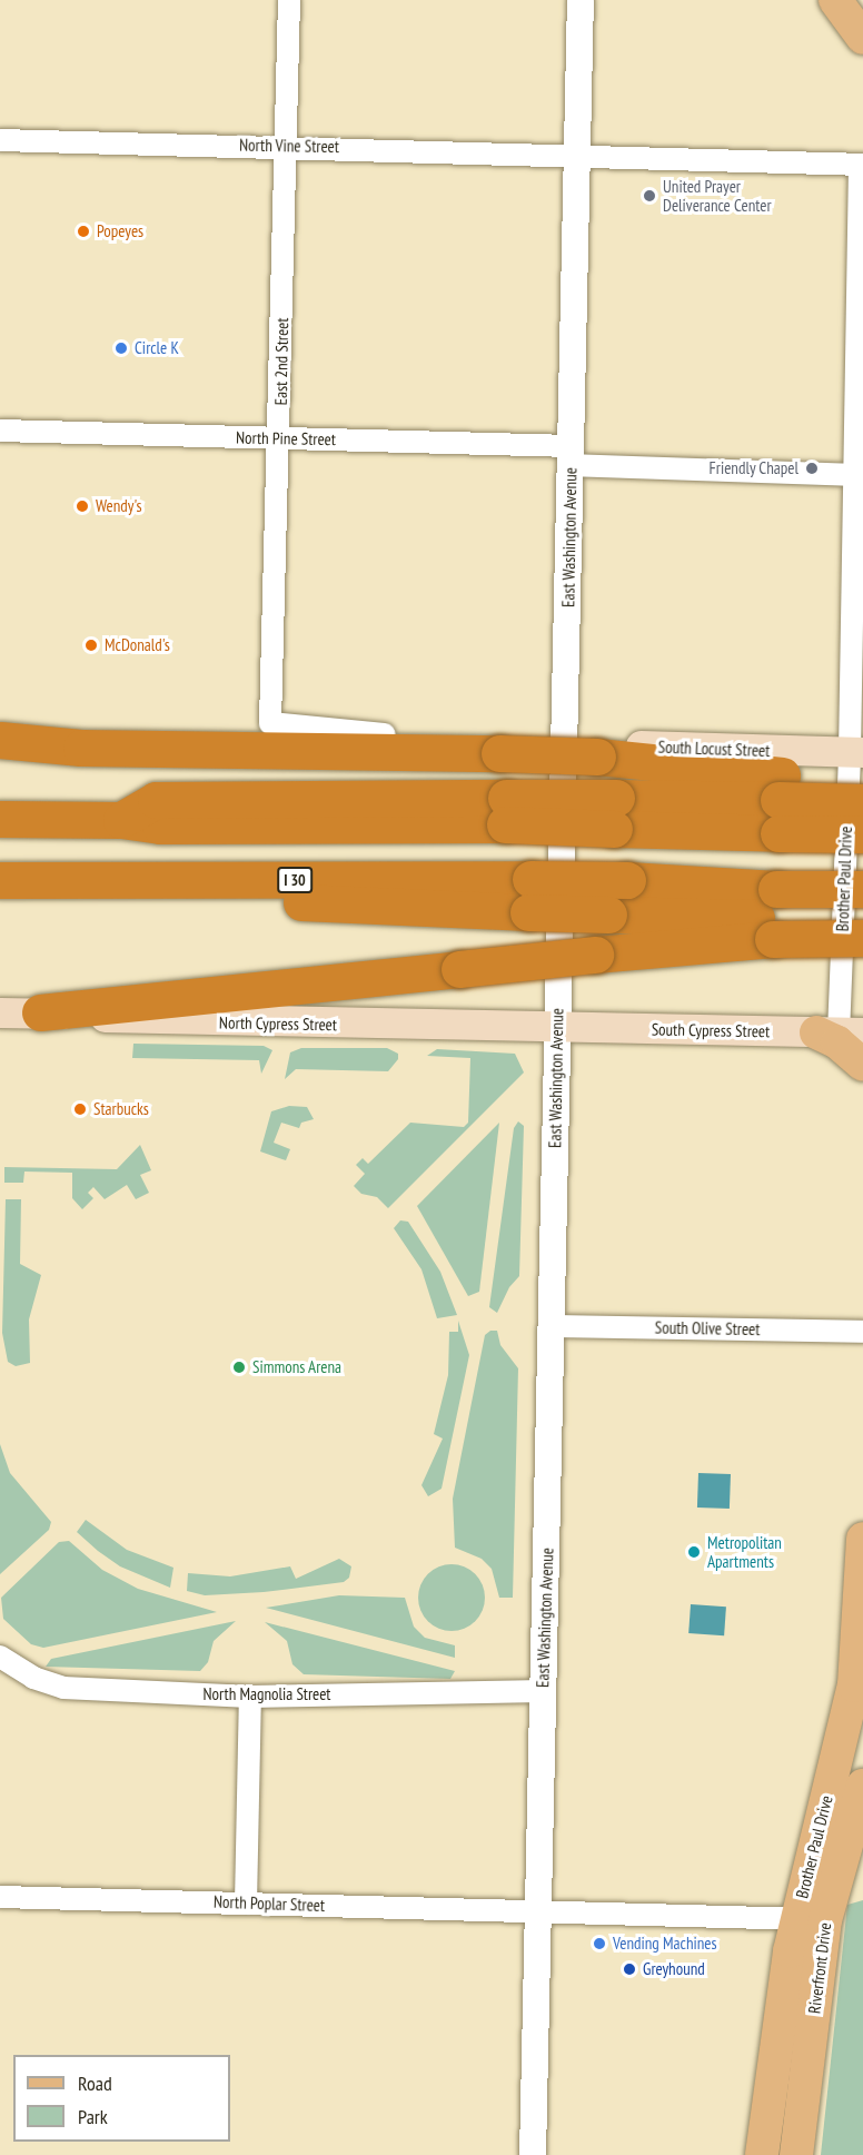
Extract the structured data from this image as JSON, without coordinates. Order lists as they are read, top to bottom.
{
  "streets": {
    "highway": ["I 30"],
    "main road": [
      "South Locust Street",
      "Brother Paul Drive",
      "North Cypress Street",
      "South Cypress Street",
      "Riverfront Drive"
    ],
    "street": [
      "North Vine Street",
      "East 2nd Street",
      "North Pine Street",
      "East Washington Avenue",
      "South Olive Street",
      "North Magnolia Street",
      "North Poplar Street"
    ]
  },
  "crossings": [
    ["North Vine Street", "East 2nd Street"],
    ["North Vine Street", "East Washington Avenue"],
    ["North Vine Street", "Brother Paul Drive"],
    ["East 2nd Street", "North Pine Street"],
    ["East 2nd Street", "East Washington Avenue"],
    ["East 2nd Street", "South Locust Street"],
    ["North Pine Street", "East Washington Avenue"],
    ["North Pine Street", "Brother Paul Drive"],
    ["East Washington Avenue", "South Locust Street"],
    ["East Washington Avenue", "North Cypress Street"],
    ["East Washington Avenue", "South Cypress Street"],
    ["East Washington Avenue", "South Olive Street"],
    ["East Washington Avenue", "North Magnolia Street"],
    ["East Washington Avenue", "North Poplar Street"],
    ["South Locust Street", "Brother Paul Drive"],
    ["Brother Paul Drive", "South Cypress Street"],
    ["Brother Paul Drive", "North Poplar Street"],
    ["Brother Paul Drive", "Riverfront Drive"],
    ["North Cypress Street", "South Cypress Street"],
    ["North Poplar Street", "Riverfront Drive"]
  ],
  "places": [
    "United Prayer Deliverance Center",
    "Popeyes",
    "Circle K",
    "Friendly Chapel",
    "Wendy's",
    "McDonald's",
    "Starbucks",
    "Simmons Arena",
    "Metropolitan Apartments",
    "Vending Machines",
    "Greyhound"
  ],
  "legend": ["Road", "Park"]
}
